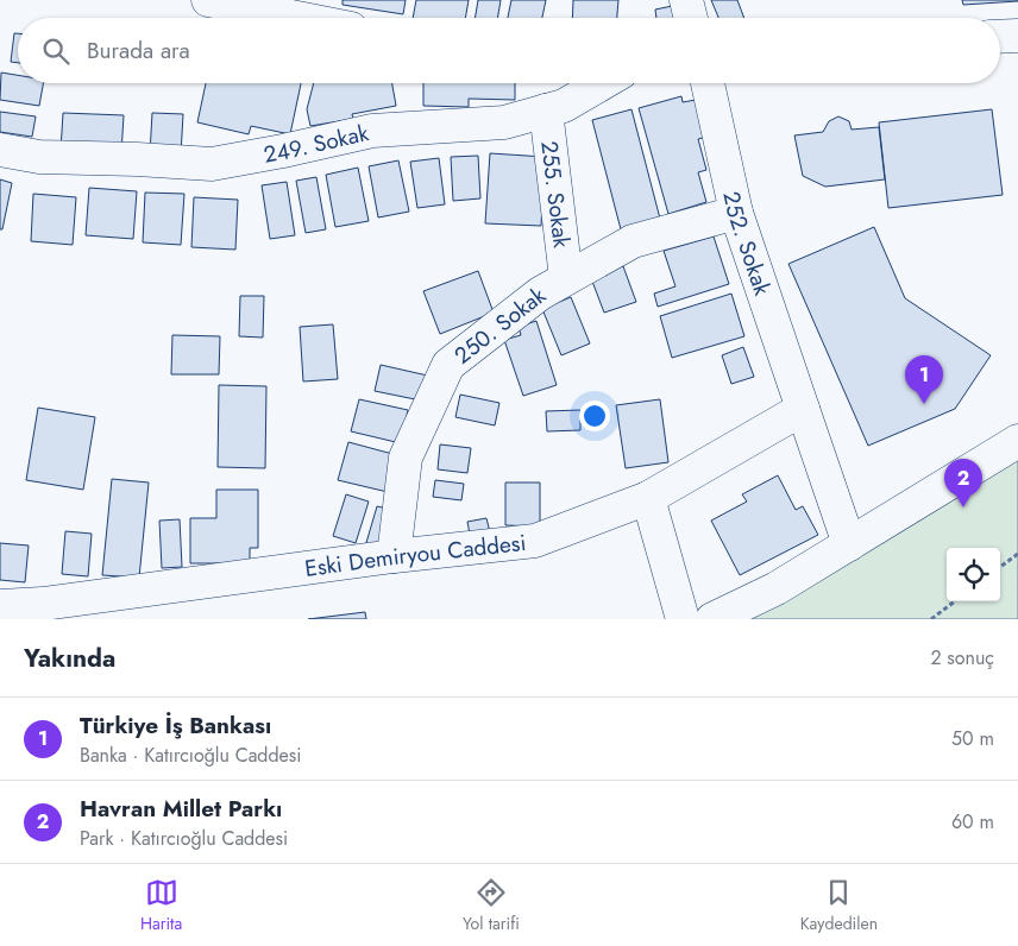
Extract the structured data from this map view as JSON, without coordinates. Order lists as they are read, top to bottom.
{
  "streets": {
    "street": [
      "249. Sokak",
      "255. Sokak",
      "252. Sokak",
      "250. Sokak",
      "Eski Demiryou Caddesi"
    ]
  },
  "crossings": [
    ["249. Sokak", "255. Sokak"],
    ["255. Sokak", "250. Sokak"],
    ["252. Sokak", "250. Sokak"],
    ["252. Sokak", "Eski Demiryou Caddesi"],
    ["250. Sokak", "Eski Demiryou Caddesi"]
  ],
  "page": {
    "search": "Burada ara",
    "pins": ["1", "2"],
    "heading": ["Yakında", "2 sonuç"],
    "list": [
      {
        "mark": "1",
        "name": "Türkiye İş Bankası",
        "note": "Banka · Katırcıoğlu Caddesi",
        "value": "50 m"
      },
      {
        "mark": "2",
        "name": "Havran Millet Parkı",
        "note": "Park · Katırcıoğlu Caddesi",
        "value": "60 m"
      }
    ],
    "nav": ["Harita", "Yol tarifi", "Kaydedilen"]
  }
}
